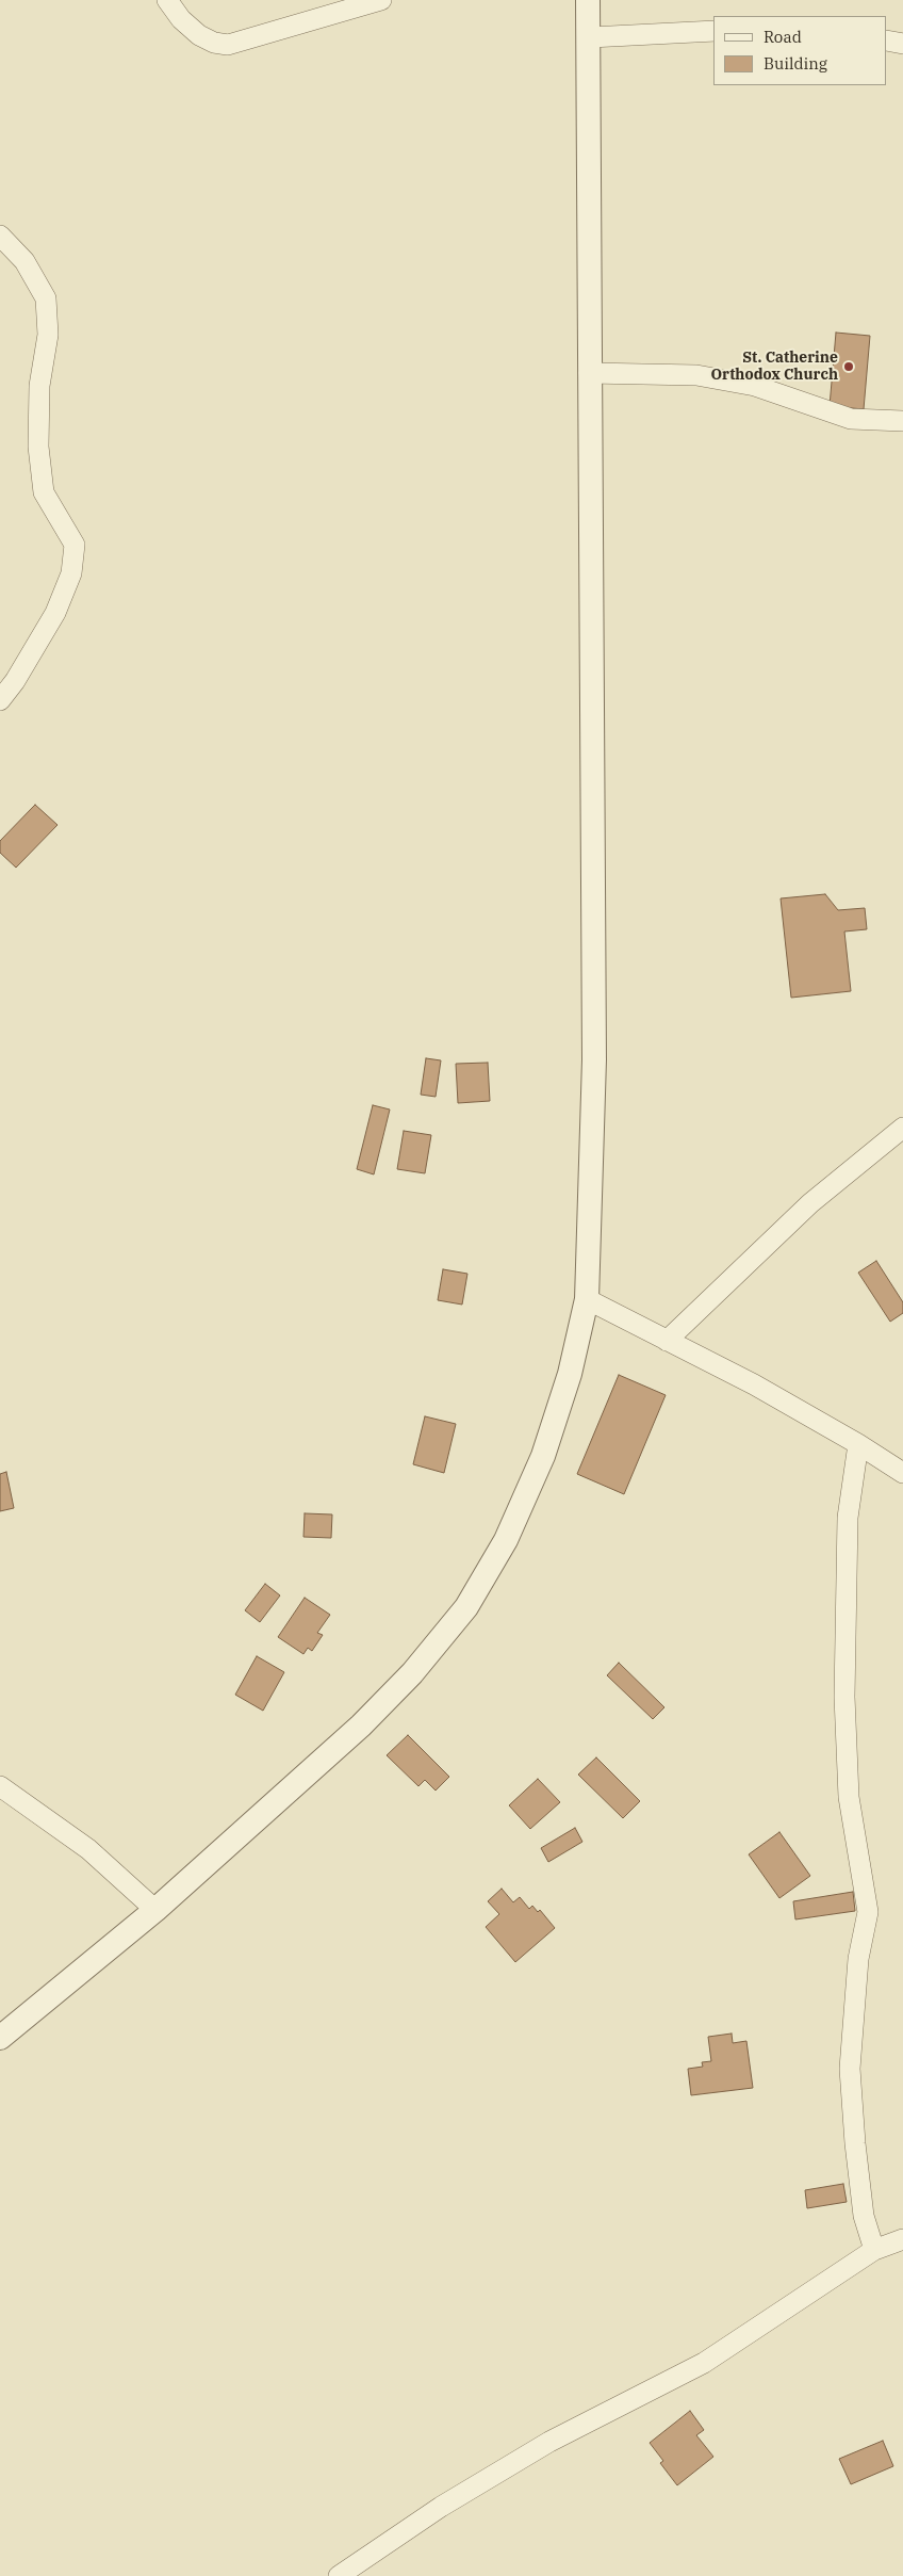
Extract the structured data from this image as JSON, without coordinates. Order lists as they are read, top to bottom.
{
  "places": ["St. Catherine Orthodox Church"],
  "legend": ["Road", "Building"]
}
